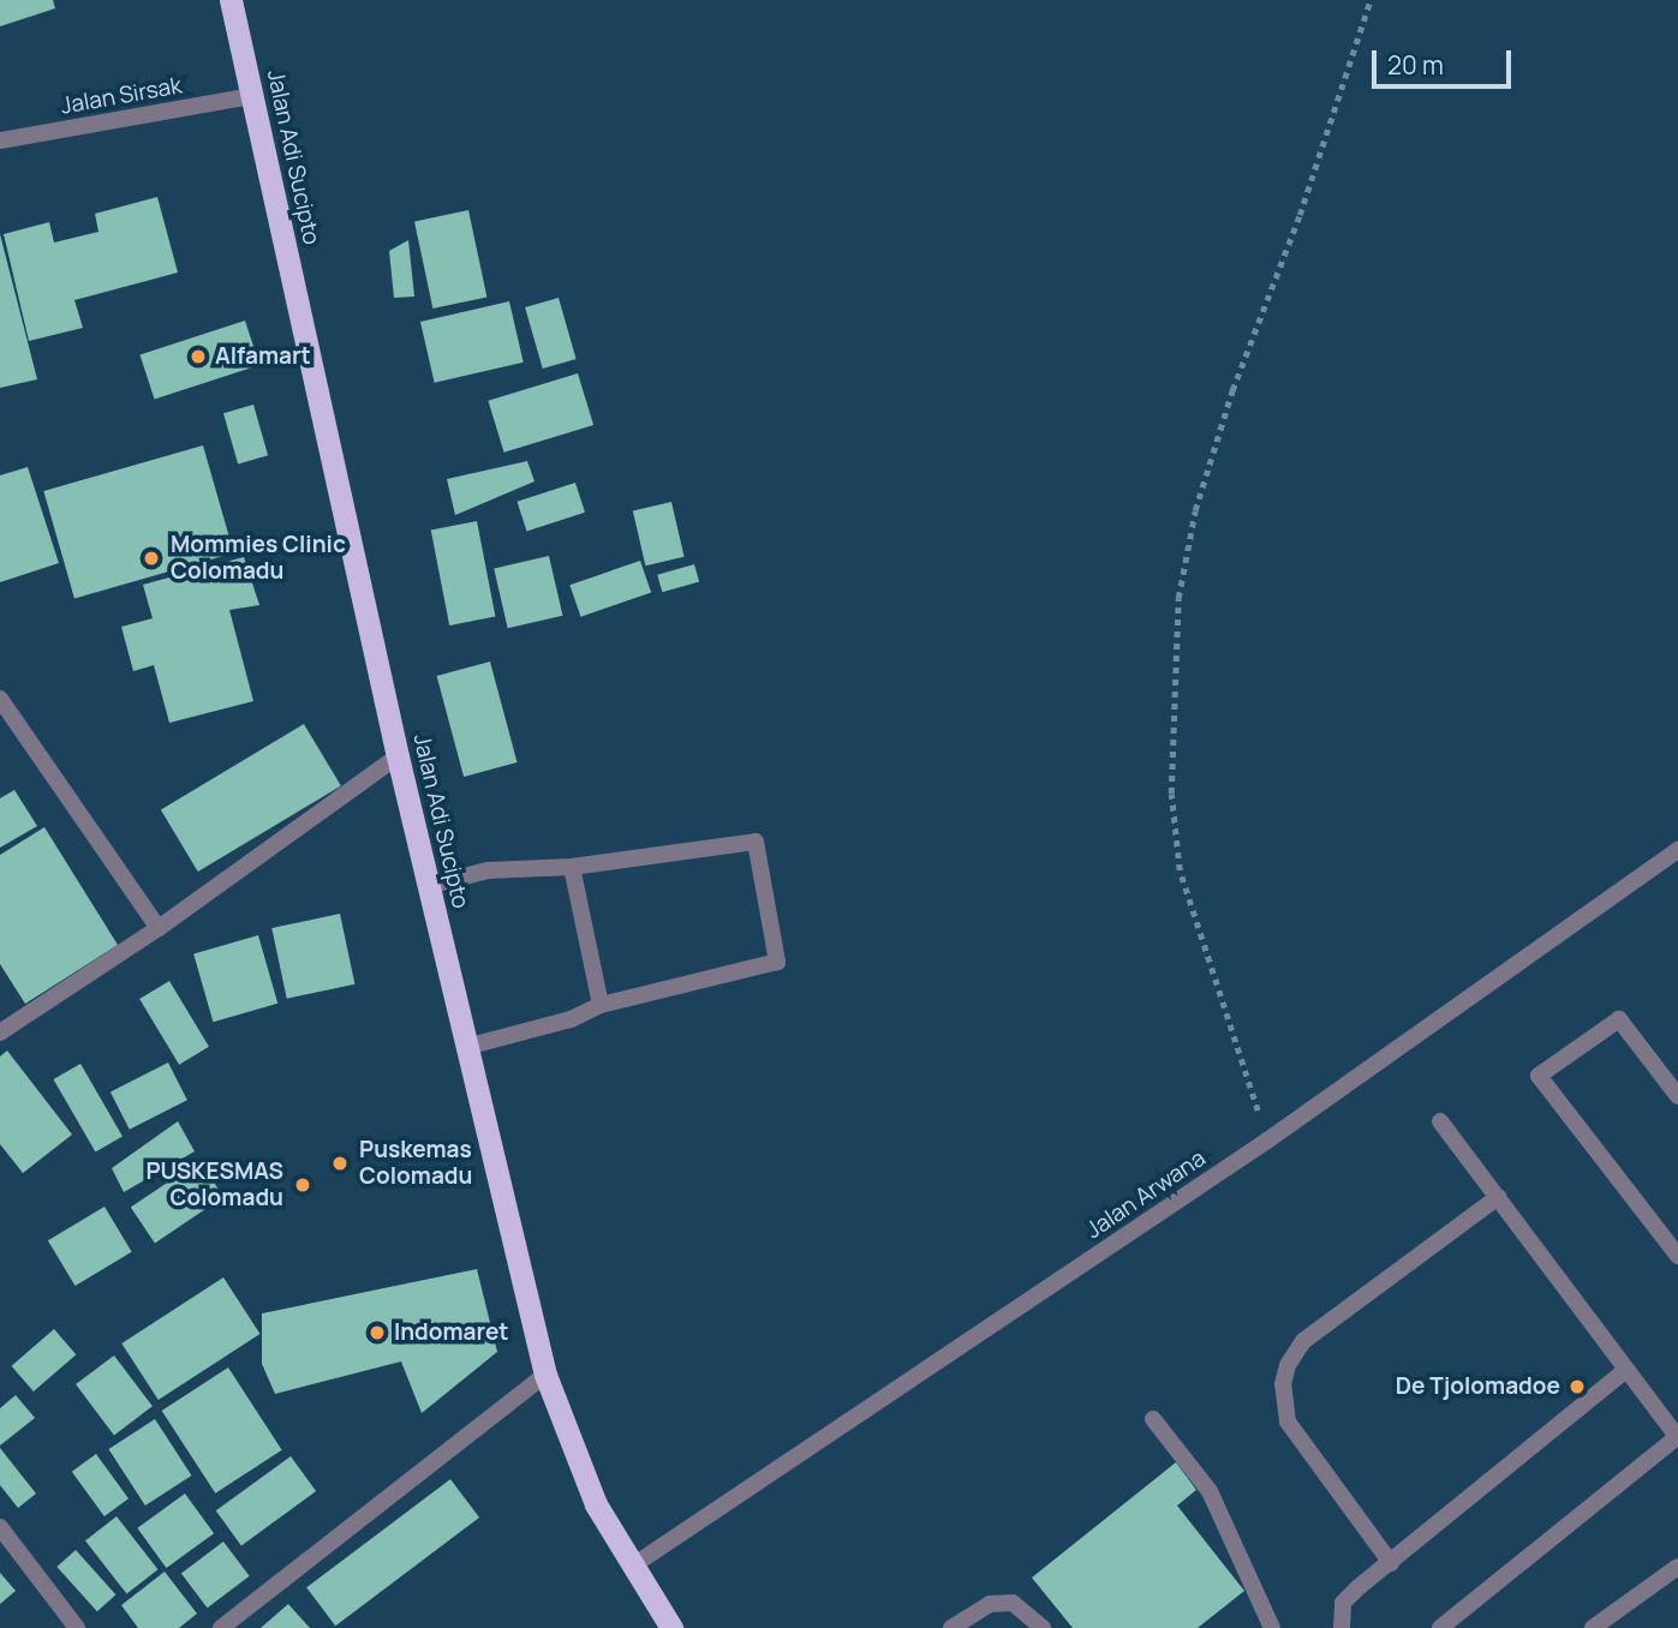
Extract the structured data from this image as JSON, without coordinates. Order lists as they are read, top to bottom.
{
  "streets": {
    "highway": ["Jalan Adi Sucipto"],
    "street": ["Jalan Sirsak", "Jalan Arwana"]
  },
  "crossings": [
    ["Jalan Sirsak", "Jalan Adi Sucipto"],
    ["Jalan Adi Sucipto", "Jalan Arwana"]
  ],
  "places": [
    "Alfamart",
    "Mommies Clinic Colomadu",
    "Puskemas Colomadu",
    "PUSKESMAS Colomadu",
    "Indomaret",
    "De Tjolomadoe"
  ],
  "scale_bar": "20 m"
}
